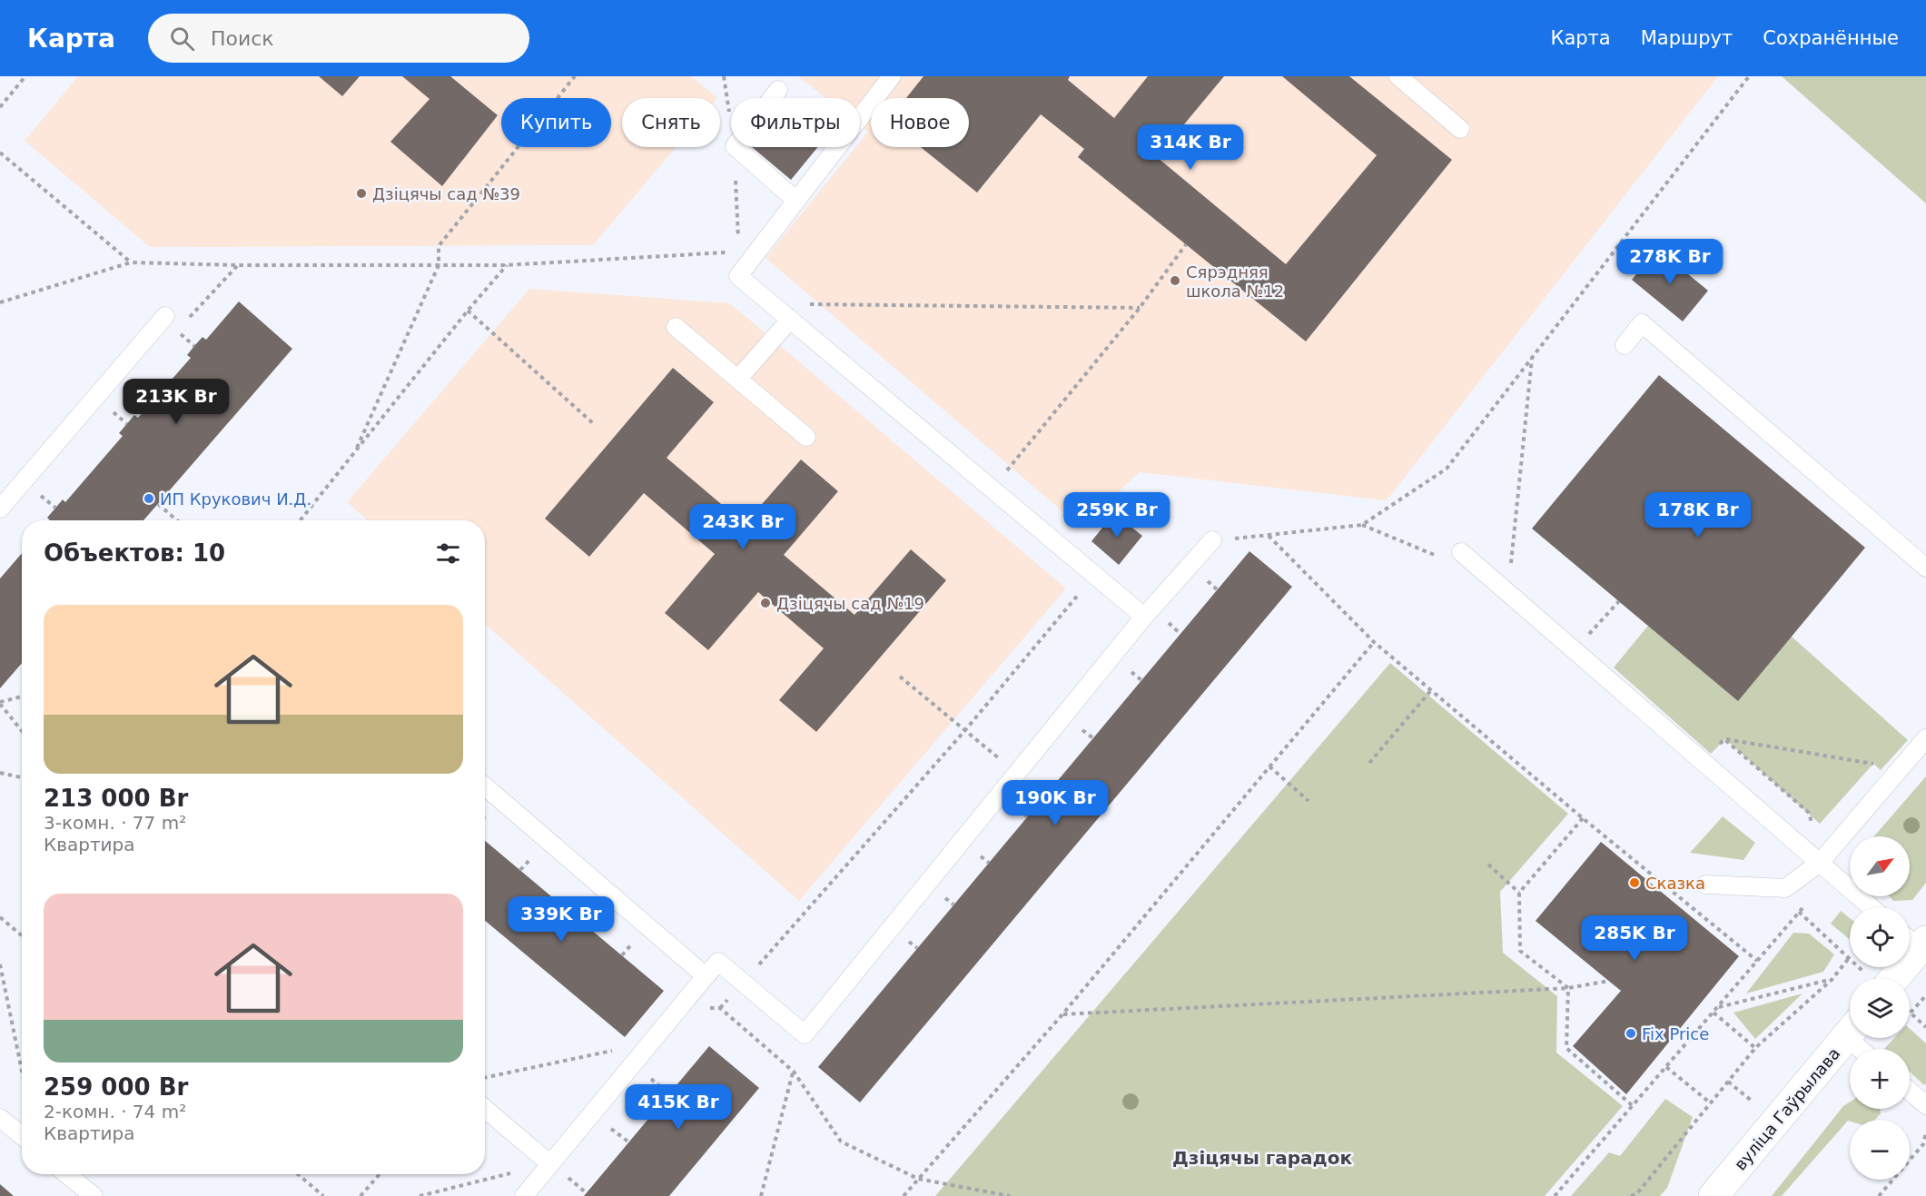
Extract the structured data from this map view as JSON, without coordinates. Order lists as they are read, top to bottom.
{
  "streets": {
    "main road": ["вуліца Гаўрылава"]
  },
  "districts": ["Дзіцячы гарадок"],
  "places": [
    "Дзіцячы сад №39",
    "Сярэдняя школа №12",
    "ИП Крукович И.Д.",
    "Дзіцячы сад №19",
    "Сказка",
    "Fix Price"
  ],
  "north": "top right",
  "page": {
    "header": "Карта",
    "search": "Поиск",
    "nav": ["Карта", "Маршрут", "Сохранённые"],
    "chip": [
      "Купить",
      "Снять",
      "Фильтры",
      "Новое"
    ],
    "price": [
      "314K Br",
      "278K Br",
      "213K Br",
      "259K Br",
      "178K Br",
      "243K Br",
      "190K Br",
      "339K Br",
      "285K Br",
      "415K Br"
    ],
    "heading": "Объектов: 10",
    "list": [
      {
        "name": "213 000 Br",
        "note": "3-комн. · 77 m² · Квартира"
      },
      {
        "name": "259 000 Br",
        "note": "2-комн. · 74 m² · Квартира"
      }
    ],
    "map_buttons": ["+", "−"]
  }
}
